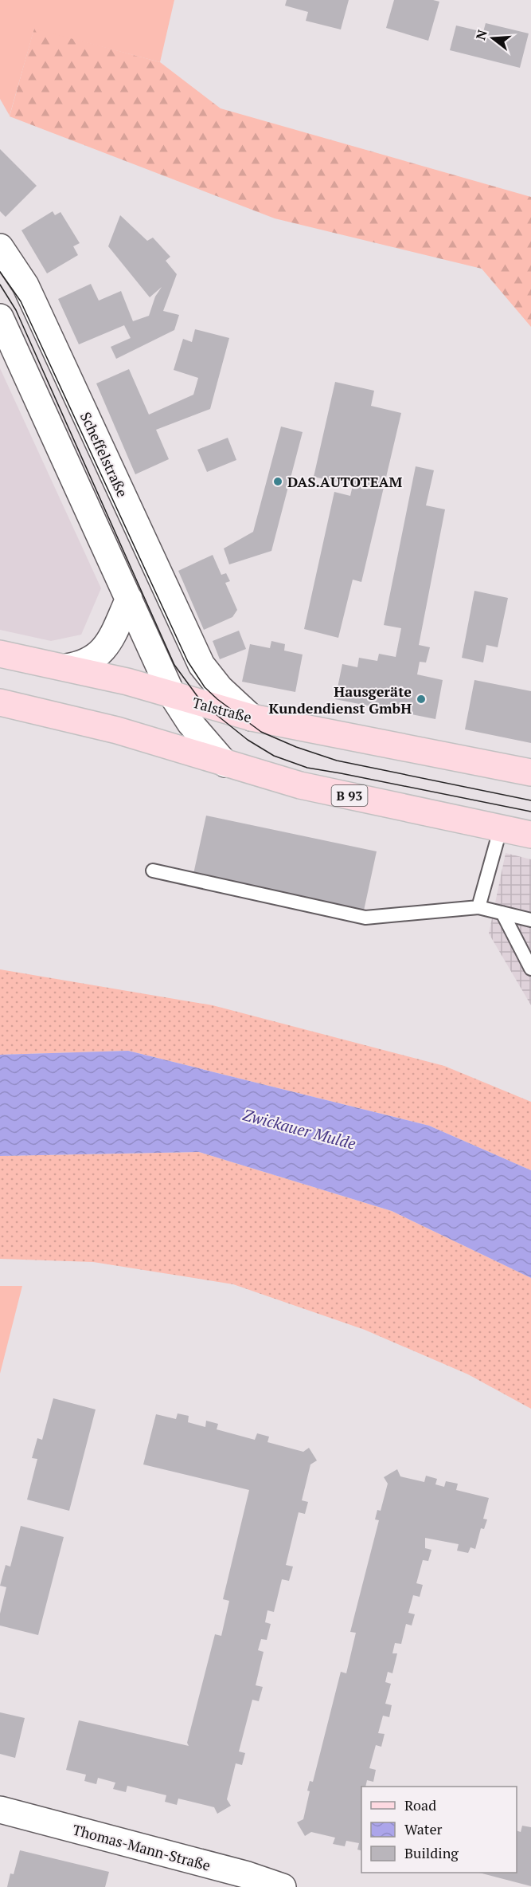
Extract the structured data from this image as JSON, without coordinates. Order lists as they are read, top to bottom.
{
  "streets": {
    "main road": ["Talstraße", "B 93"],
    "street": ["Scheffelstraße", "Thomas-Mann-Straße"]
  },
  "crossings": [
    ["Scheffelstraße", "Talstraße"]
  ],
  "water": ["Zwickauer Mulde"],
  "places": ["DAS.AUTOTEAM", "Hausgeräte Kundendienst GmbH"],
  "legend": ["Road", "Water", "Building"],
  "north": "left"
}
